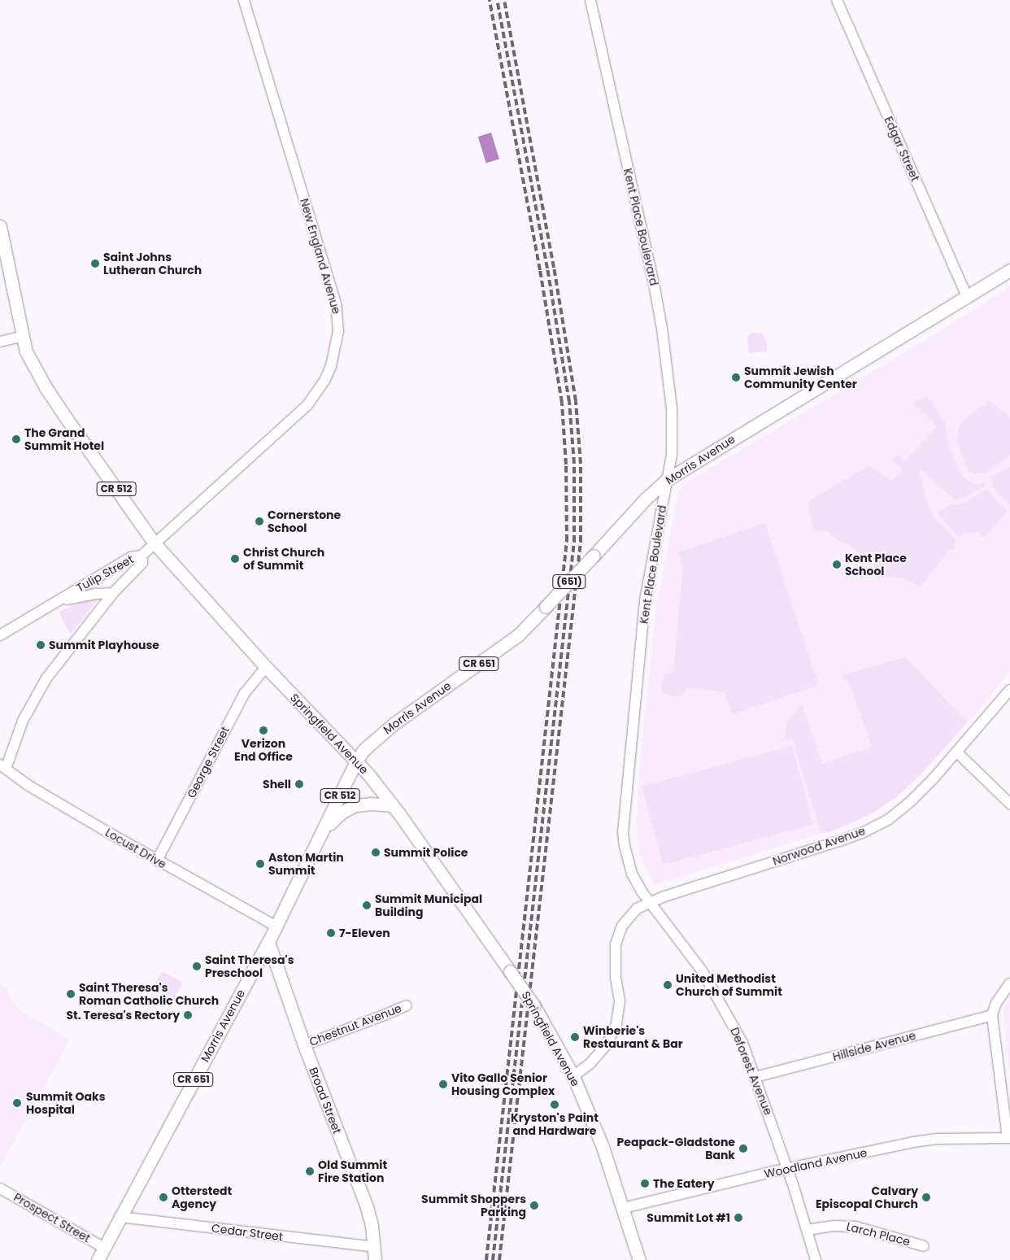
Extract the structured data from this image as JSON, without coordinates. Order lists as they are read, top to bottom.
{
  "streets": {
    "main road": [
      "Morris Avenue",
      "CR 512",
      "(651)",
      "CR 651",
      "Springfield Avenue",
      "Broad Street"
    ],
    "street": [
      "Edgar Street",
      "Kent Place Boulevard",
      "New England Avenue",
      "Tulip Street",
      "George Street",
      "Norwood Avenue",
      "Locust Drive",
      "Chestnut Avenue",
      "Hillside Avenue",
      "Deforest Avenue",
      "Woodland Avenue",
      "Prospect Street",
      "Cedar Street",
      "Larch Place"
    ]
  },
  "crossings": [
    ["Edgar Street", "Morris Avenue"],
    ["Kent Place Boulevard", "Morris Avenue"],
    ["Kent Place Boulevard", "Norwood Avenue"],
    ["Kent Place Boulevard", "Deforest Avenue"],
    ["New England Avenue", "Tulip Street"],
    ["New England Avenue", "Springfield Avenue"],
    ["Morris Avenue", "Springfield Avenue"],
    ["Morris Avenue", "Locust Drive"],
    ["Morris Avenue", "Broad Street"],
    ["Morris Avenue", "Prospect Street"],
    ["Morris Avenue", "Cedar Street"],
    ["Tulip Street", "Springfield Avenue"],
    ["Springfield Avenue", "George Street"],
    ["Springfield Avenue", "Woodland Avenue"],
    ["George Street", "Locust Drive"],
    ["Norwood Avenue", "Deforest Avenue"],
    ["Chestnut Avenue", "Broad Street"],
    ["Hillside Avenue", "Deforest Avenue"],
    ["Deforest Avenue", "Woodland Avenue"],
    ["Deforest Avenue", "Larch Place"],
    ["Broad Street", "Cedar Street"]
  ],
  "places": [
    "Saint Johns Lutheran Church",
    "Summit Jewish Community Center",
    "The Grand Summit Hotel",
    "Cornerstone School",
    "Christ Church of Summit",
    "Kent Place School",
    "Summit Playhouse",
    "Verizon End Office",
    "Shell",
    "Summit Police",
    "Aston Martin Summit",
    "Summit Municipal Building",
    "7-Eleven",
    "Saint Theresa's Preschool",
    "United Methodist Church of Summit",
    "Saint Theresa's Roman Catholic Church",
    "St. Teresa's Rectory",
    "Winberie's Restaurant & Bar",
    "Vito Gallo Senior Housing Complex",
    "Summit Oaks Hospital",
    "Kryston's Paint and Hardware",
    "Peapack-Gladstone Bank",
    "Old Summit Fire Station",
    "The Eatery",
    "Otterstedt Agency",
    "Calvary Episcopal Church",
    "Summit Shoppers Parking",
    "Summit Lot #1"
  ]
}
